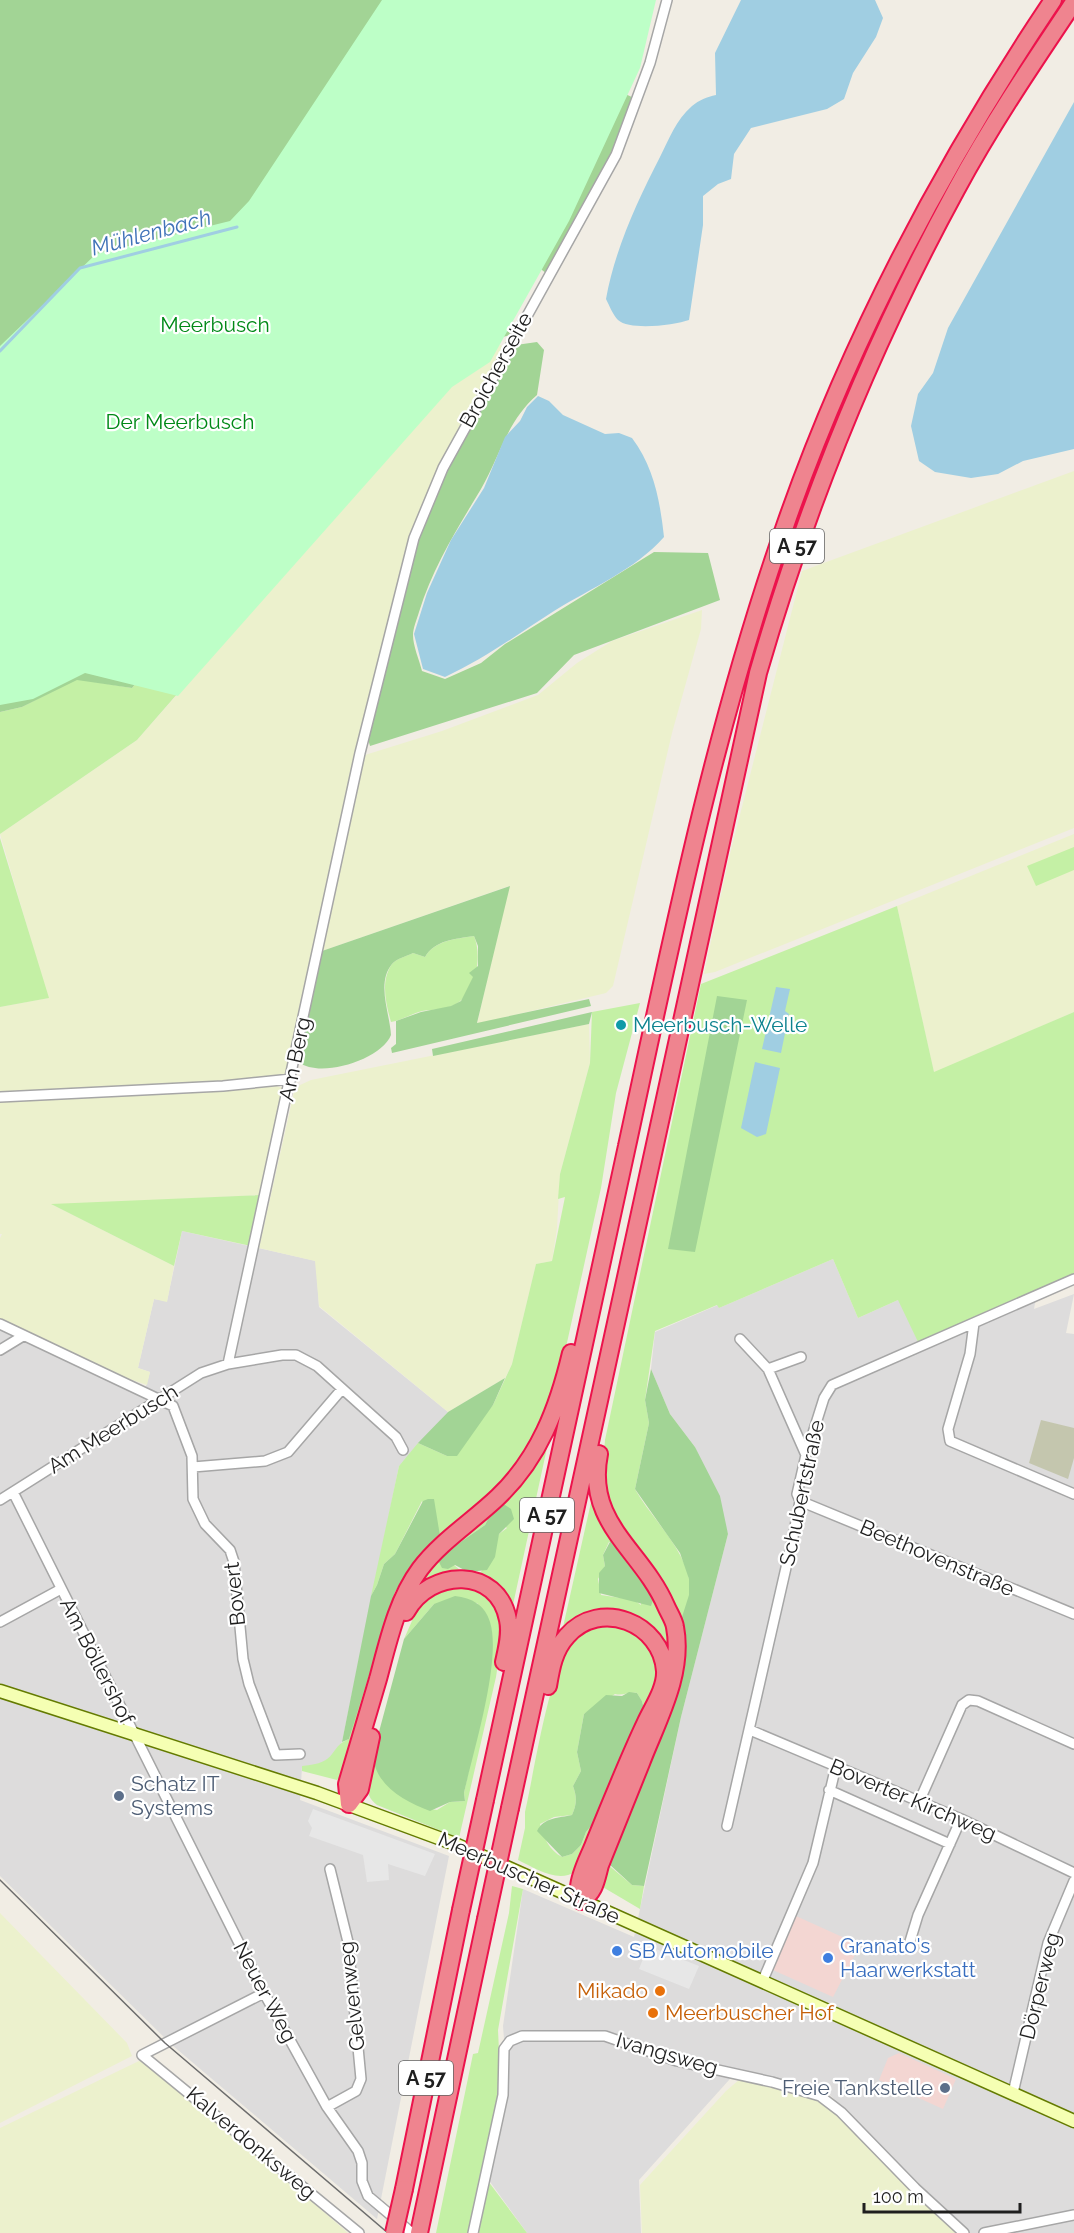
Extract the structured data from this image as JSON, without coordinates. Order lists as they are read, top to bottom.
{
  "streets": {
    "highway": ["A 57"],
    "main road": ["Meerbuscher Straße"],
    "street": [
      "Broicherseite",
      "Am Berg",
      "Am Meerbusch",
      "Schubertstraße",
      "Beethovenstraße",
      "Bovert",
      "Am Böllershof",
      "Boverter Kirchweg",
      "Dörperweg",
      "Neuer Weg",
      "Gelvenweg",
      "Ivangsweg",
      "Kalverdonksweg"
    ]
  },
  "crossings": [
    ["Broicherseite", "Am Berg"],
    ["Am Berg", "Am Meerbusch"],
    ["Am Meerbusch", "Bovert"],
    ["Am Meerbusch", "Am Böllershof"],
    ["Schubertstraße", "Beethovenstraße"],
    ["Schubertstraße", "Boverter Kirchweg"],
    ["Am Böllershof", "Meerbuscher Straße"],
    ["Am Böllershof", "Neuer Weg"],
    ["Meerbuscher Straße", "Dörperweg"],
    ["Meerbuscher Straße", "Neuer Weg"],
    ["Neuer Weg", "Gelvenweg"],
    ["Neuer Weg", "Kalverdonksweg"]
  ],
  "water": ["Mühlenbach"],
  "parks": ["Meerbusch", "Der Meerbusch"],
  "places": [
    "Meerbusch-Welle",
    "Schatz IT Systems",
    "SB Automobile",
    "Granato's Haarwerkstatt",
    "Mikado",
    "Meerbuscher Hof",
    "Freie Tankstelle"
  ],
  "scale_bar": "100 m"
}
